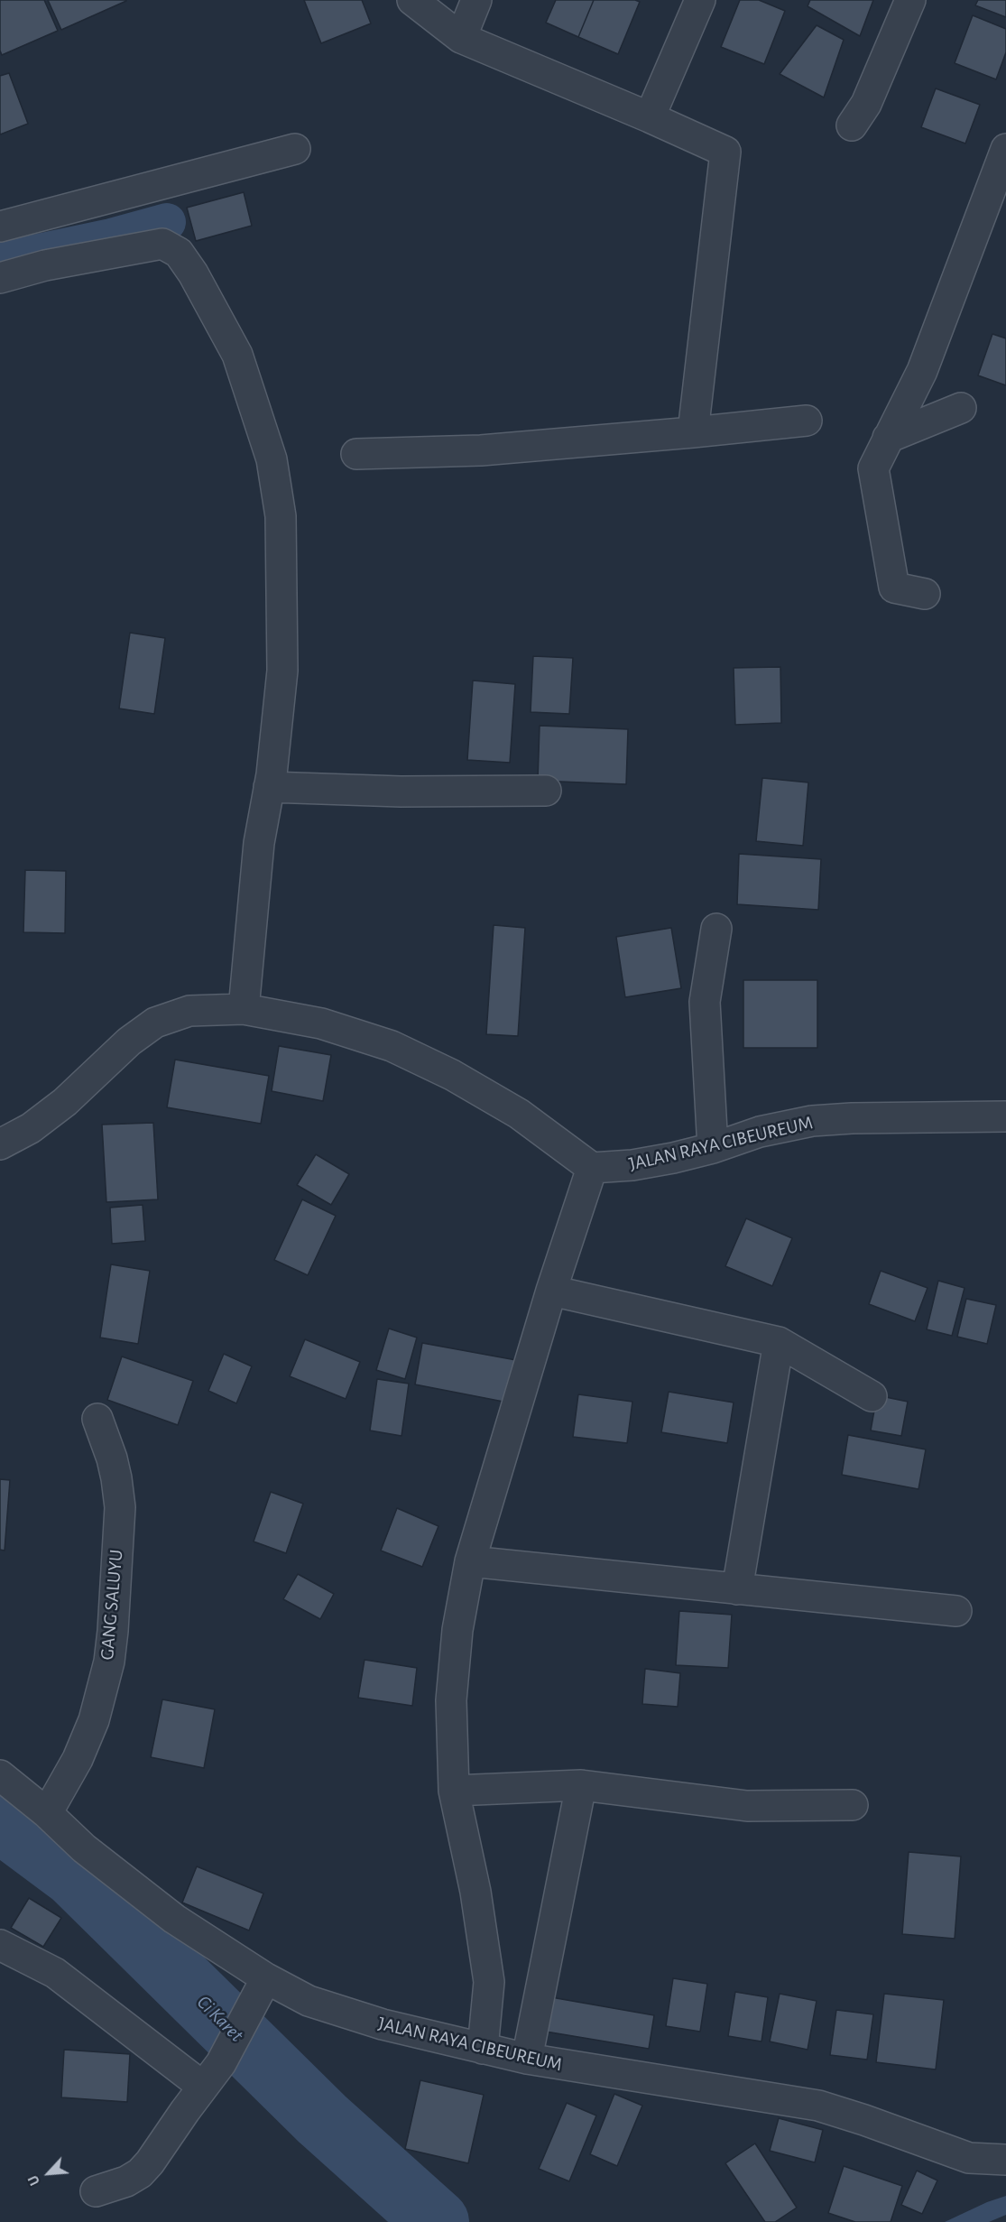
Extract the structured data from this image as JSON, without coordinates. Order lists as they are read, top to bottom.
{
  "streets": {
    "street": ["JALAN RAYA CIBEUREUM", "GANG SALUYU"]
  },
  "crossings": [
    ["JALAN RAYA CIBEUREUM", "GANG SALUYU"]
  ],
  "water": ["Ci Karet"],
  "north": "bottom left"
}
